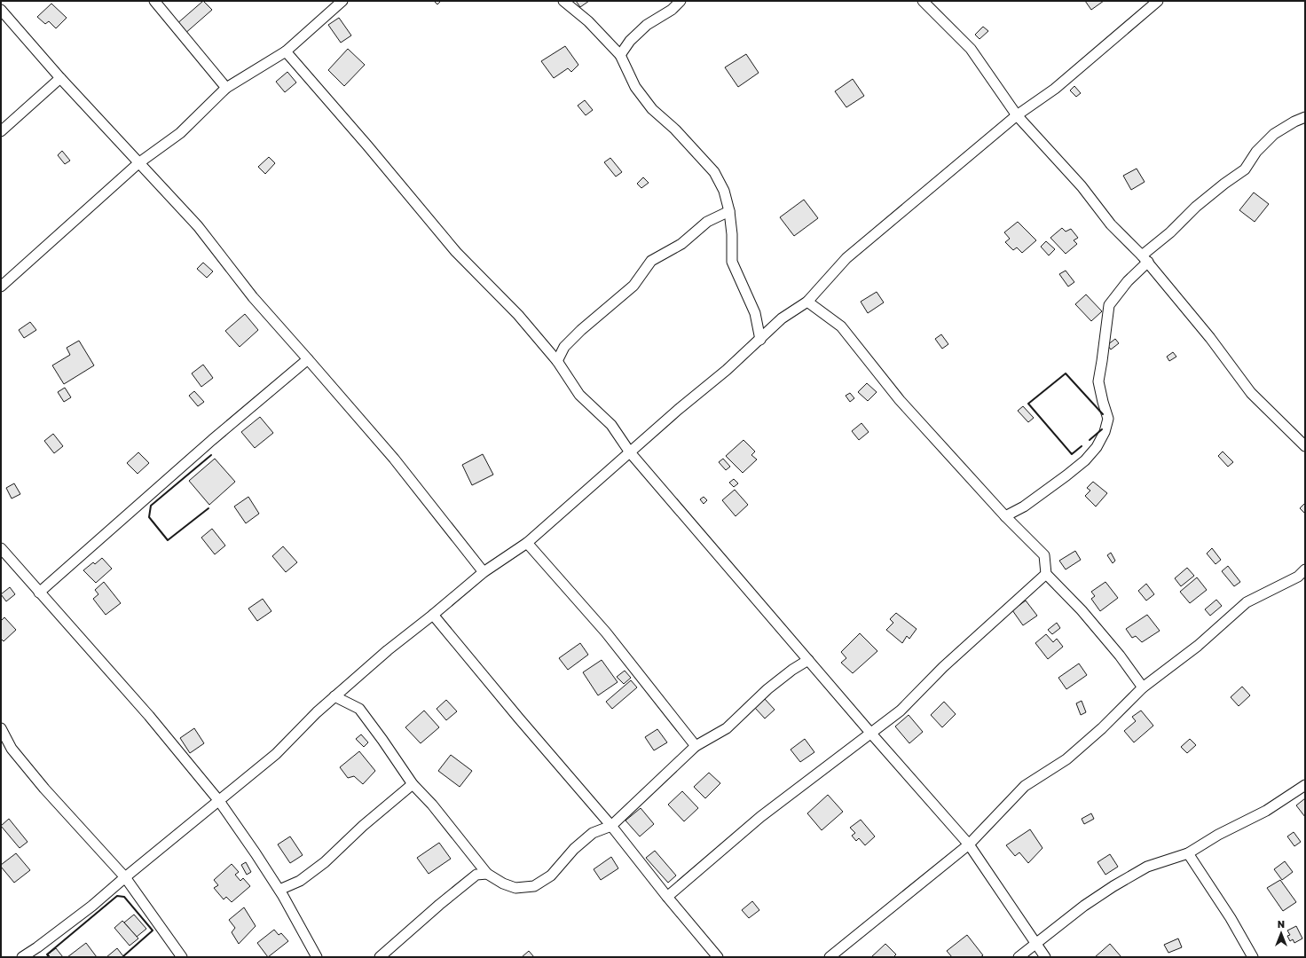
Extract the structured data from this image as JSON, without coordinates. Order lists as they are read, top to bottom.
{
  "north": "top"
}
